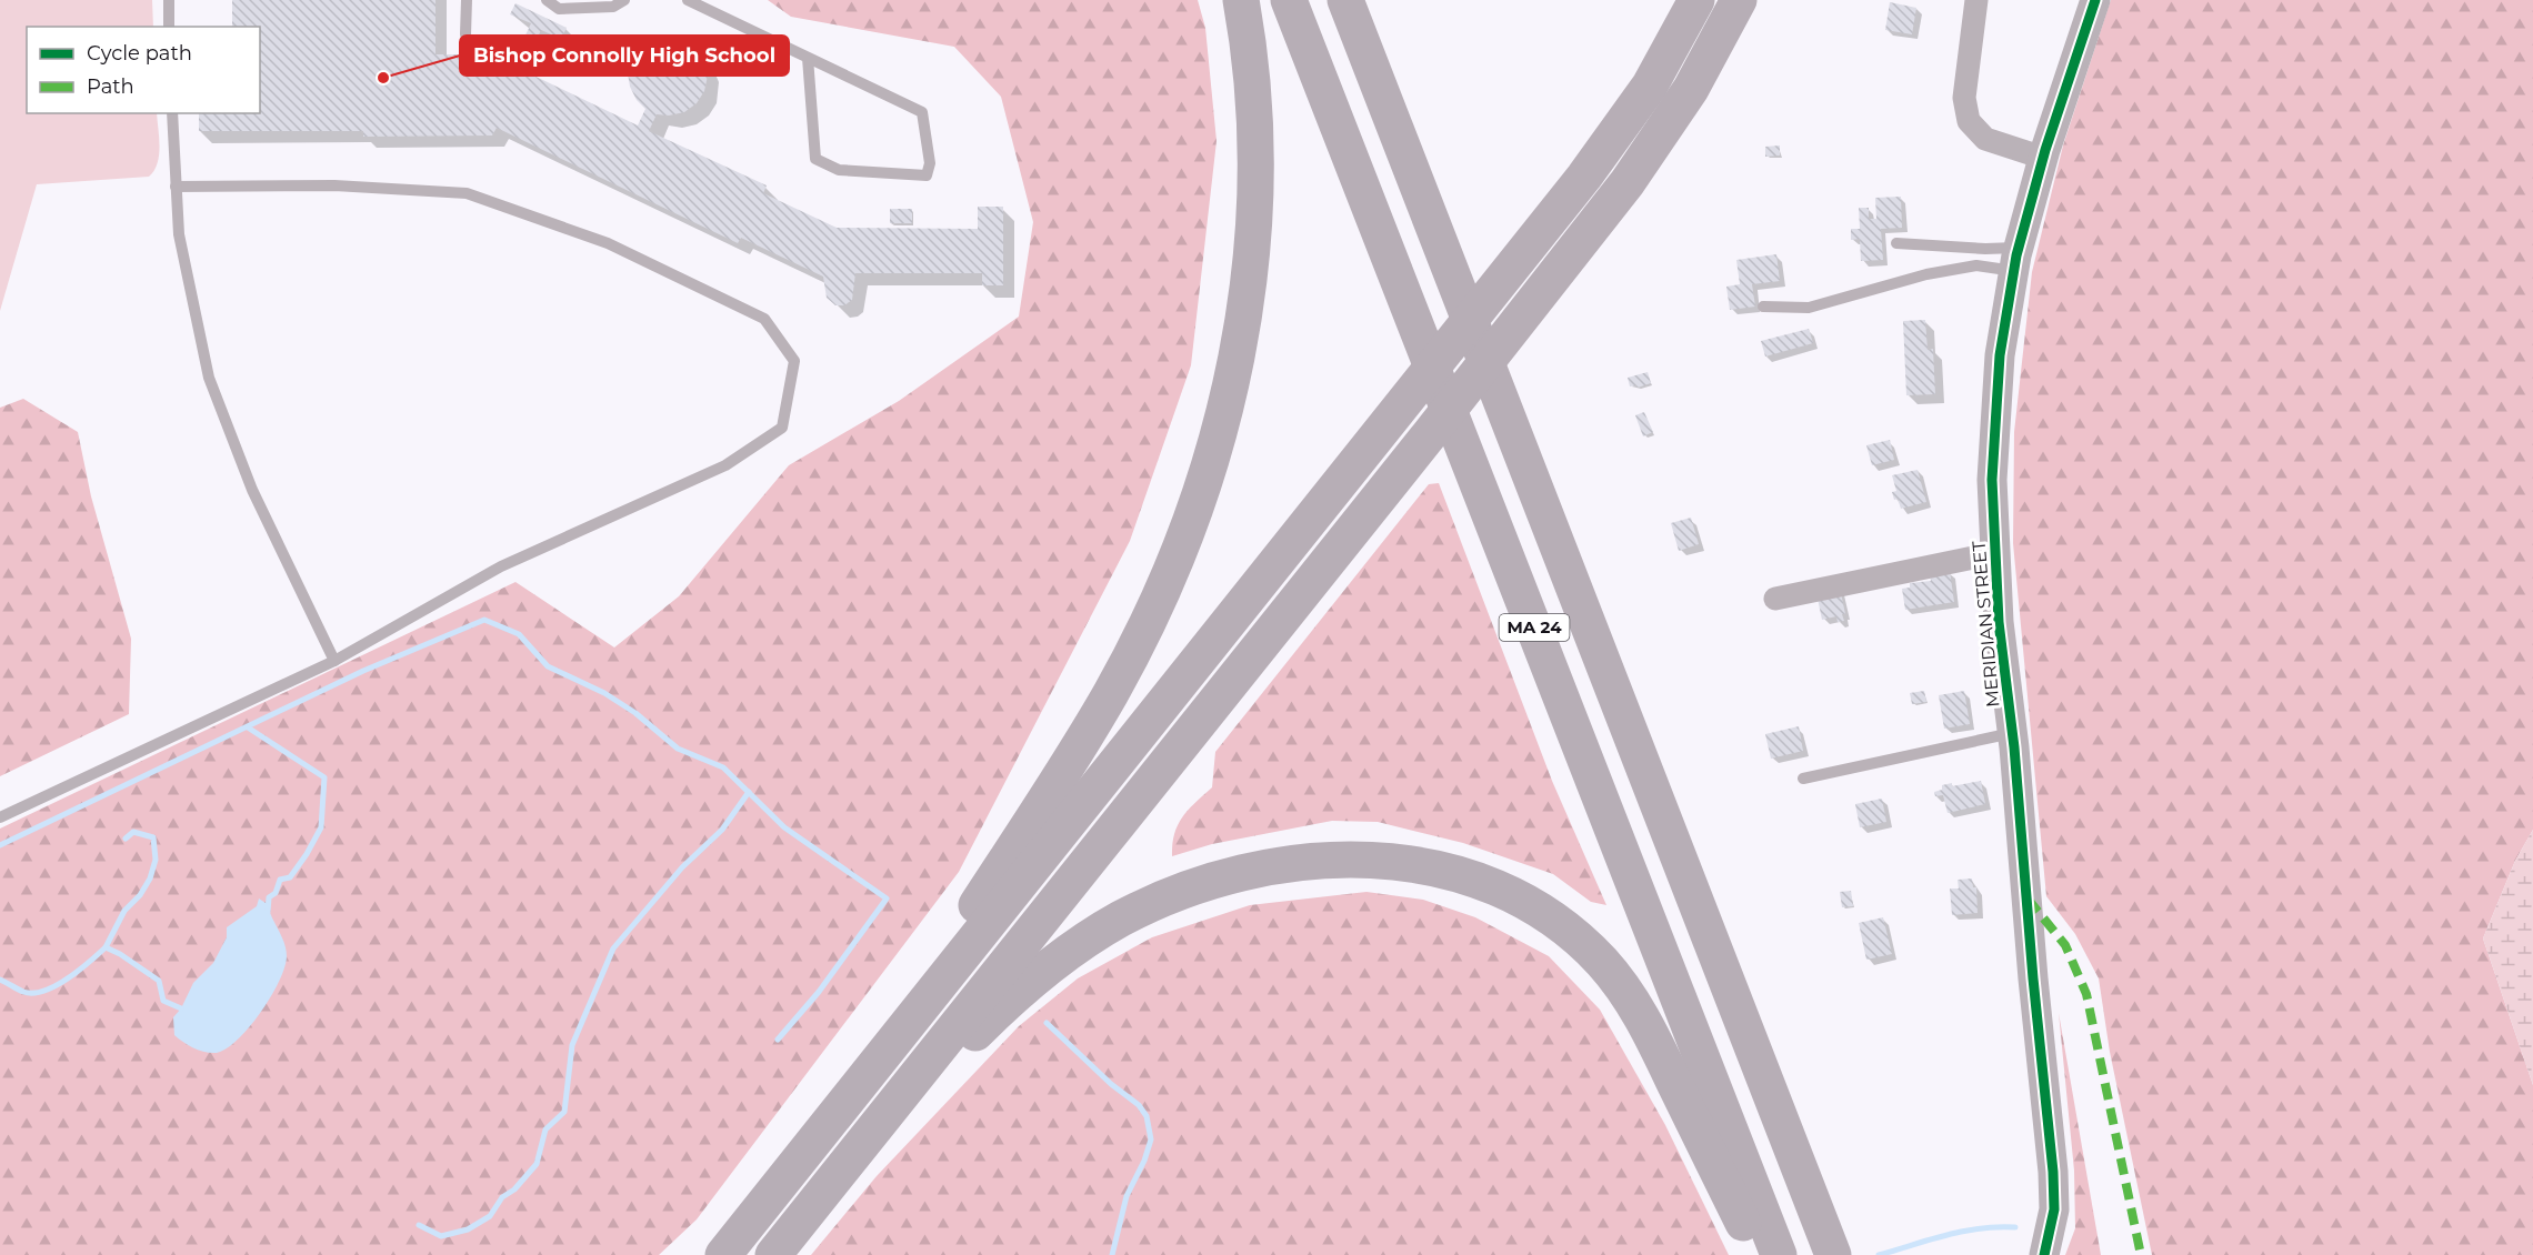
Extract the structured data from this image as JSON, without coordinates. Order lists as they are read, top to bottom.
{
  "streets": {
    "highway": ["MA 24"],
    "street": ["MERIDIAN STREET"]
  },
  "places": ["Bishop Connolly High School"],
  "legend": ["Cycle path", "Path"]
}
